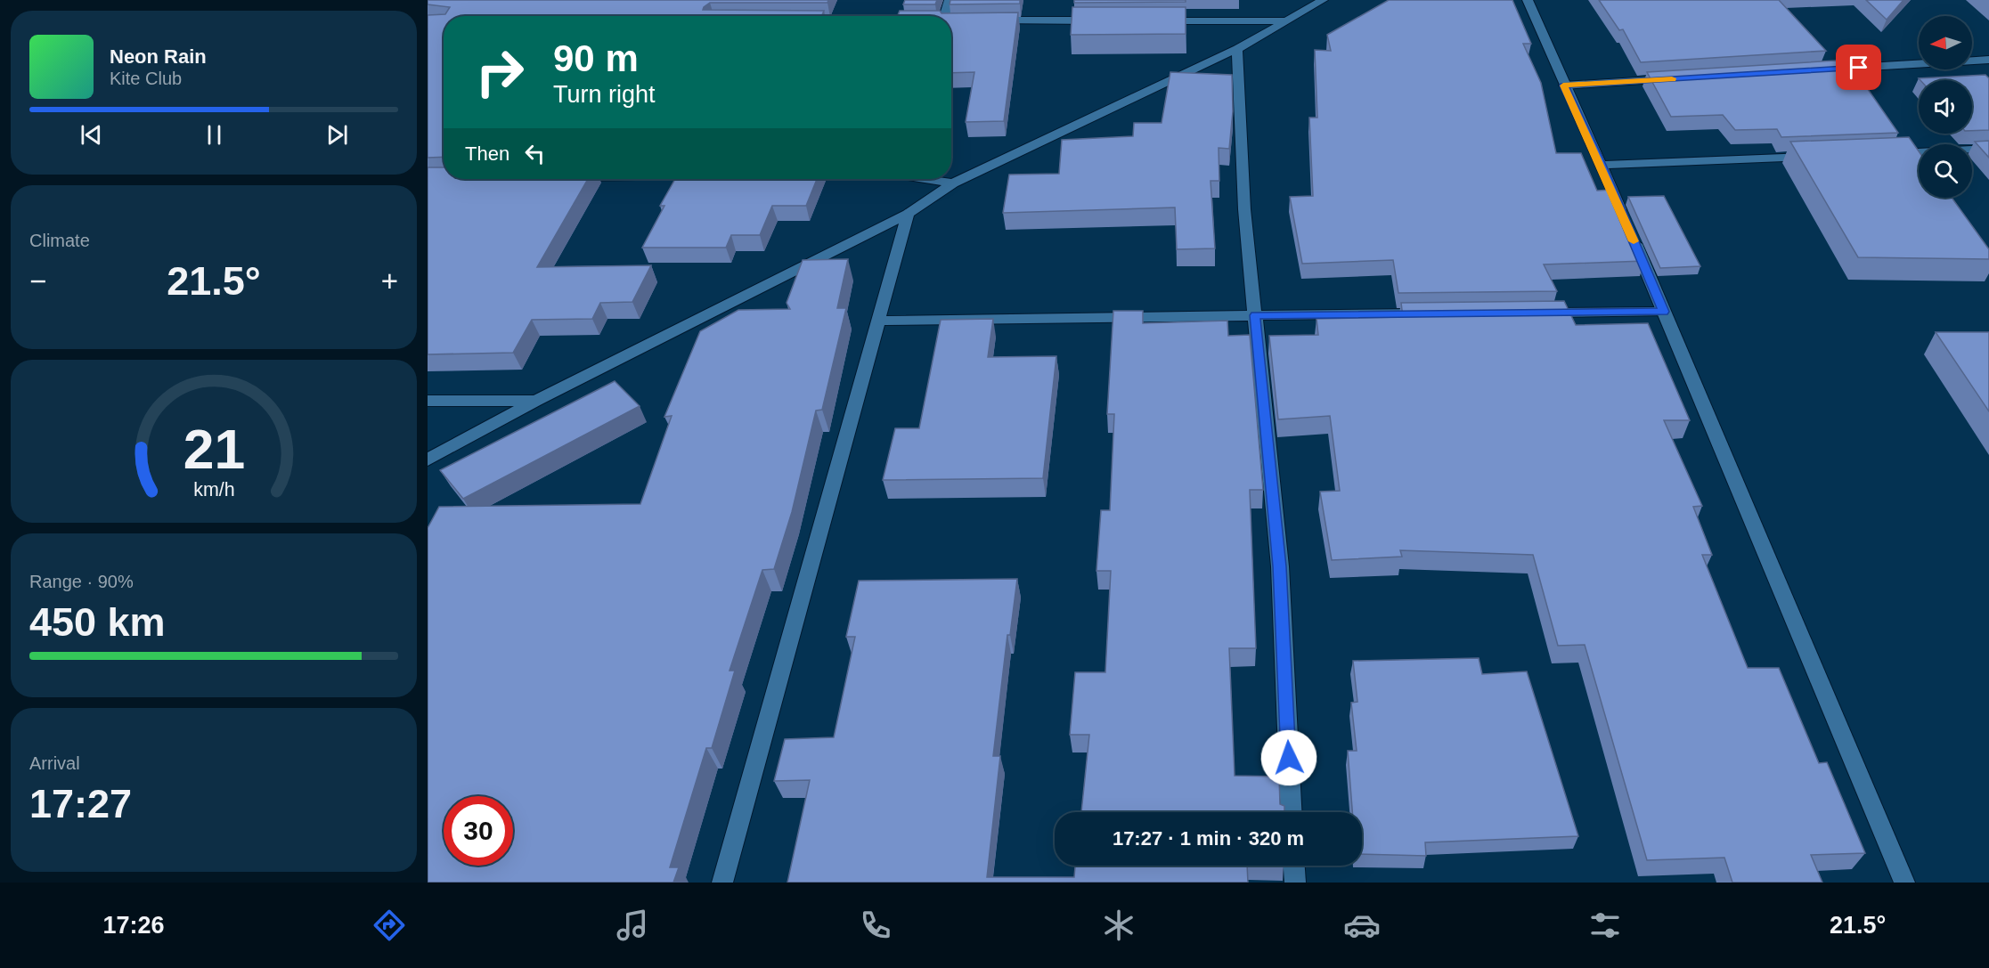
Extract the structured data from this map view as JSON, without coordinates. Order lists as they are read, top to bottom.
{
  "north": "left",
  "page": {
    "turn": ["90 m", "Turn right"],
    "song": ["Neon Rain", "Kite Club"],
    "then": "Then",
    "tile": [
      "Climate",
      ["Range · 90%", "450 km"],
      ["Arrival", "17:27"]
    ],
    "heat": ["−", "21.5°", "+"],
    "limit": "30",
    "trip": "17:27 · 1 min · 320 m",
    "tabs": ["17:26", "21.5°"],
    "gauge": ["21", "km/h"]
  }
}
